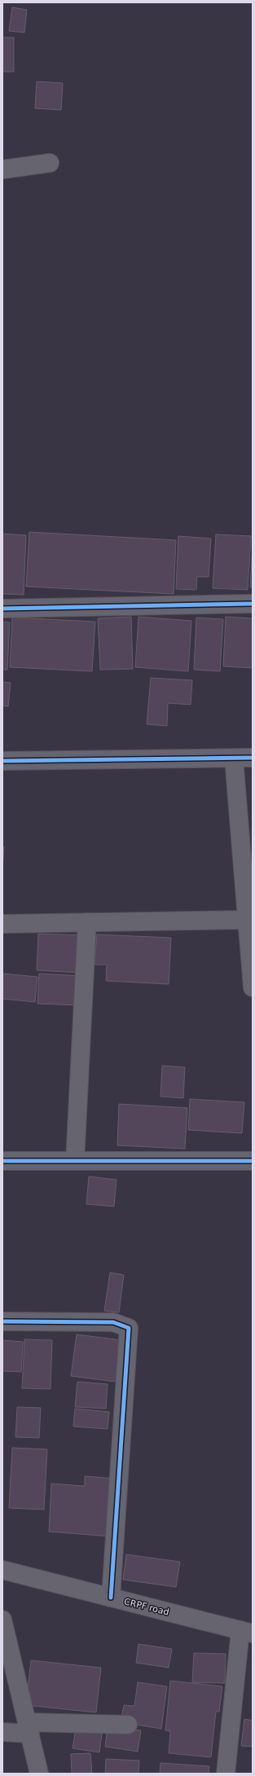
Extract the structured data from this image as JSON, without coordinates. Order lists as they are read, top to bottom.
{
  "streets": {
    "street": ["CRPF road"]
  }
}
